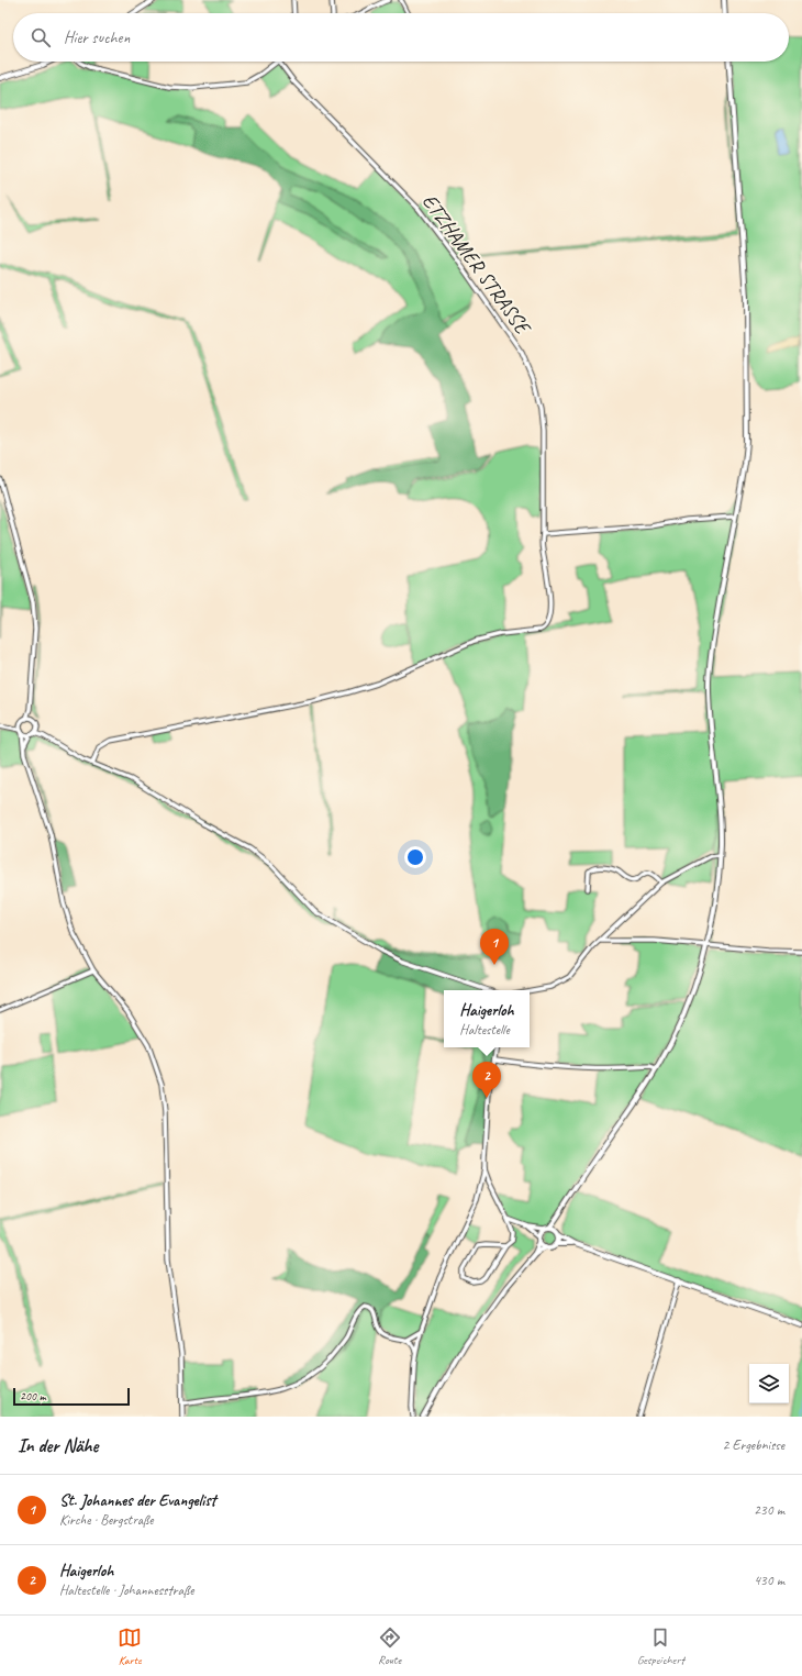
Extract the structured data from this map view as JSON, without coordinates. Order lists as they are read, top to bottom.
{
  "streets": {
    "street": ["ETZHAMER STRASSE"]
  },
  "scale_bar": "200 m",
  "page": {
    "search": "Hier suchen",
    "pins": ["1", "2"],
    "popup": ["Haigerloh", "Haltestelle"],
    "scale": "200 m",
    "heading": ["In der Nähe", "2 Ergebnisse"],
    "list": [
      {
        "mark": "1",
        "name": "St. Johannes der Evangelist",
        "note": "Kirche · Bergstraße",
        "value": "230 m"
      },
      {
        "mark": "2",
        "name": "Haigerloh",
        "note": "Haltestelle · Johannesstraße",
        "value": "430 m"
      }
    ],
    "nav": ["Karte", "Route", "Gespeichert"]
  }
}
